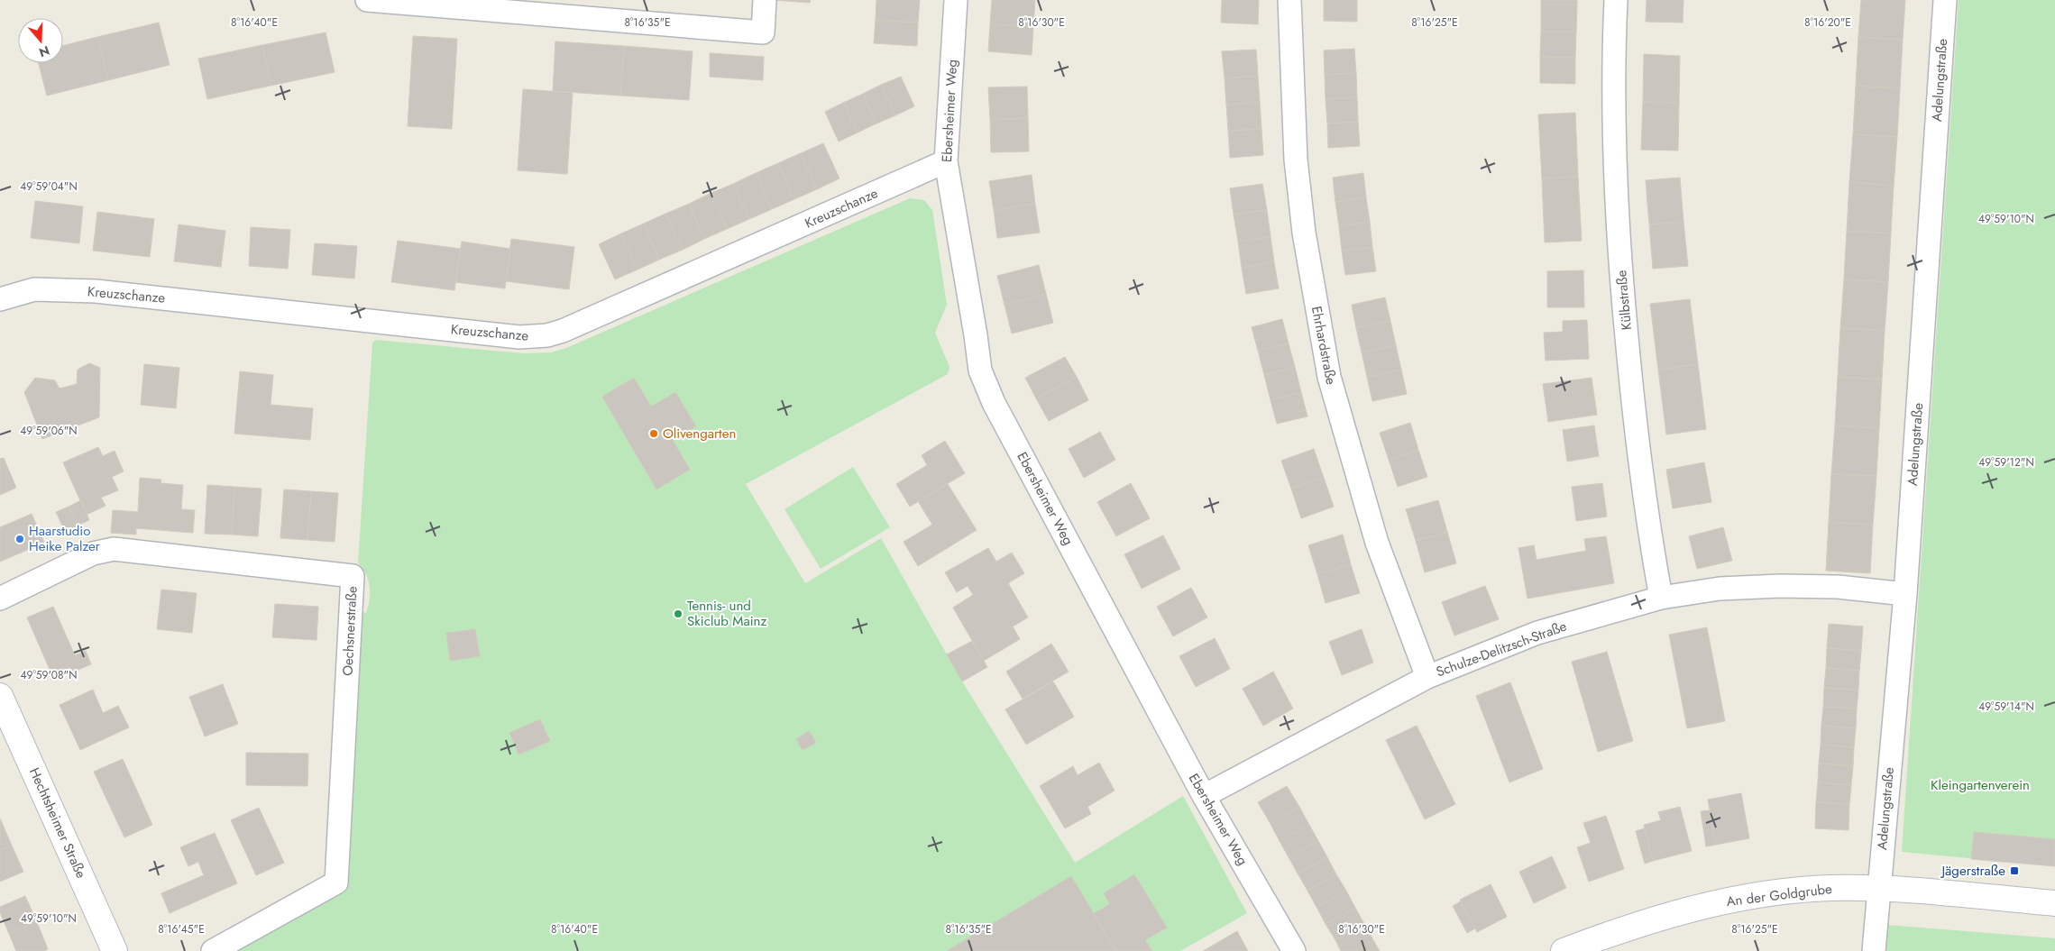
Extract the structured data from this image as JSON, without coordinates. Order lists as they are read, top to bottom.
{
  "streets": {
    "street": [
      "Adelungstraße",
      "Ebersheimer Weg",
      "Kreuzschanze",
      "Külbstraße",
      "Ehrhardstraße",
      "Oechsnerstraße",
      "Schulze-Delitzsch-Straße",
      "Hechtsheimer Straße",
      "An der Goldgrube"
    ]
  },
  "crossings": [
    ["Adelungstraße", "Schulze-Delitzsch-Straße"],
    ["Adelungstraße", "An der Goldgrube"],
    ["Ebersheimer Weg", "Kreuzschanze"],
    ["Ebersheimer Weg", "Schulze-Delitzsch-Straße"],
    ["Külbstraße", "Schulze-Delitzsch-Straße"],
    ["Ehrhardstraße", "Schulze-Delitzsch-Straße"]
  ],
  "parks": ["Kleingartenverein"],
  "places": {
    "other": ["Olivengarten", "Haarstudio Heike Palzer", "Tennis- und Skiclub Mainz"],
    "transit": ["Jägerstraße"]
  },
  "north": "bottom",
  "coordinates": [
    "8°16'40\"E",
    "8°16'35\"E",
    "8°16'30\"E",
    "8°16'25\"E",
    "8°16'20\"E",
    "49°59'04\"N",
    "49°59'10\"N",
    "49°59'06\"N",
    "49°59'12\"N",
    "49°59'08\"N",
    "49°59'14\"N",
    "8°16'45\"E"
  ]
}
